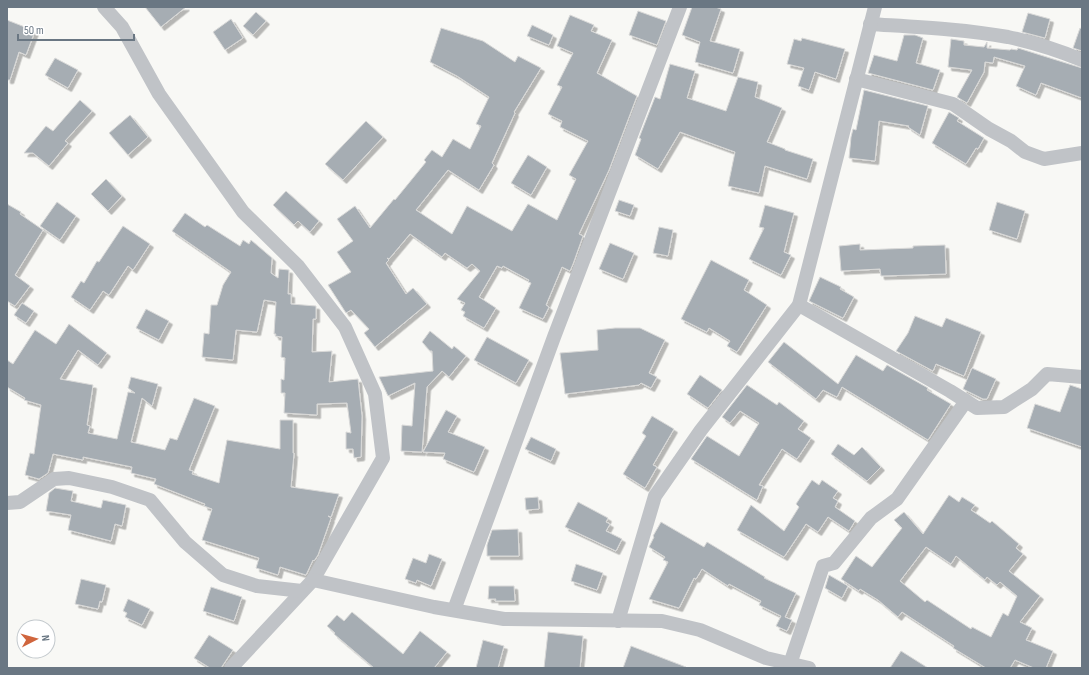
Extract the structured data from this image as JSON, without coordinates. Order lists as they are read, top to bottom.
{
  "scale_bar": "50 m",
  "north": "right"
}
